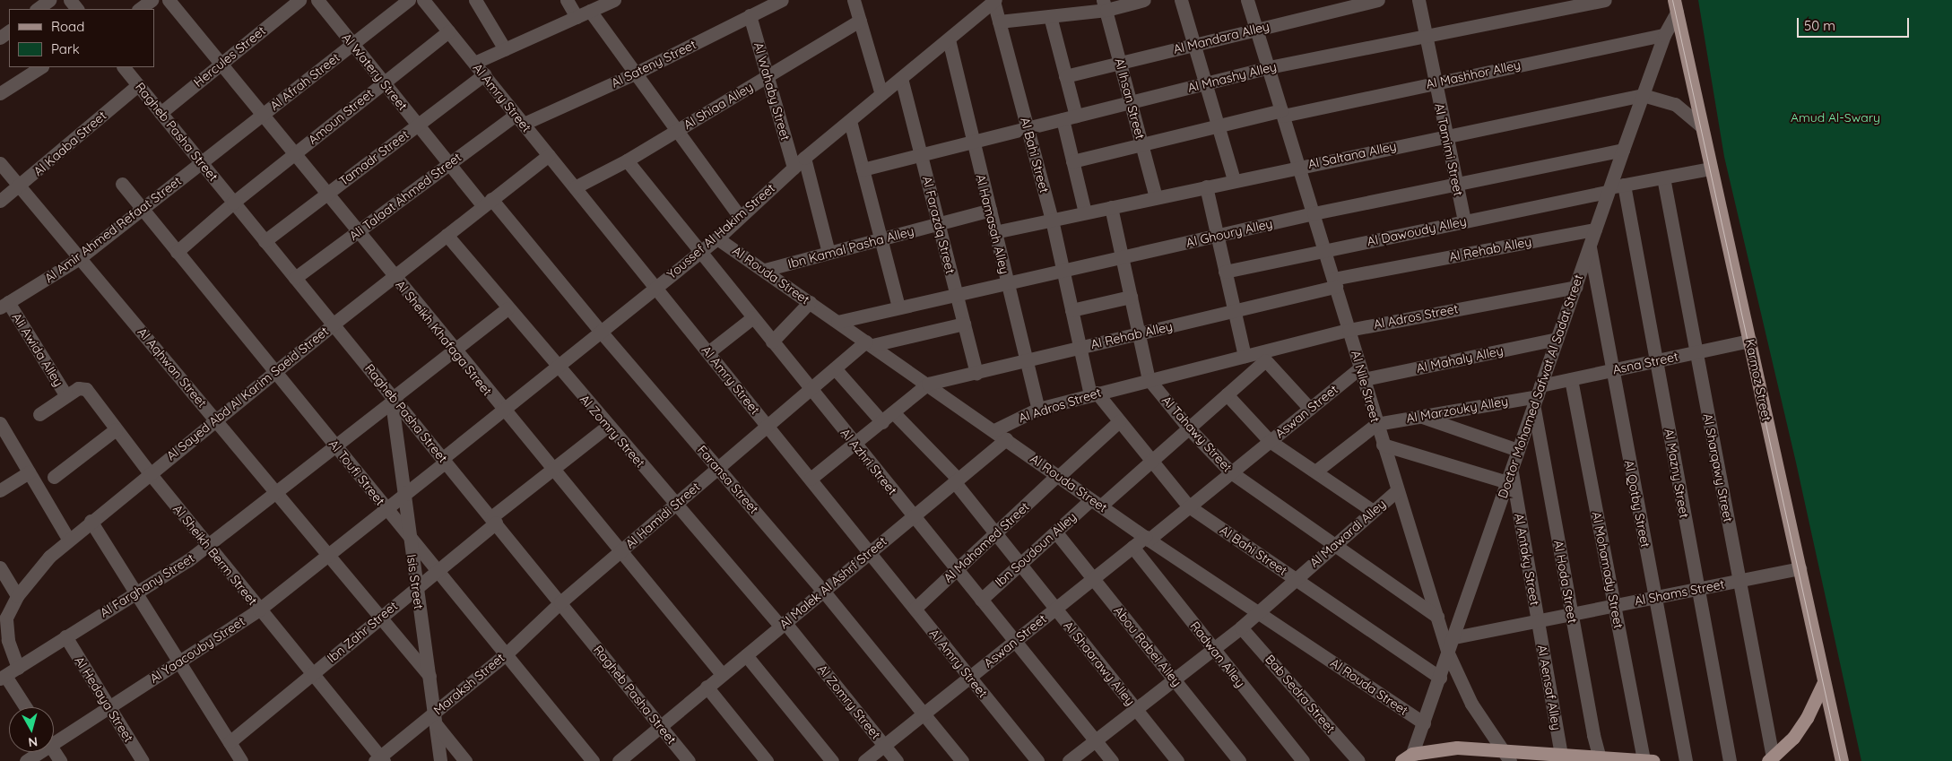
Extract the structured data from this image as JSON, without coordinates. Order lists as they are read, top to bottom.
{
  "streets": {
    "main road": ["Karmoz Street"],
    "street": [
      "Al Mandara Alley",
      "Hercules Street",
      "Al Sateny Street",
      "Al Watery Street",
      "Al Mashhor Alley",
      "Al Mnashy Alley",
      "Al Afrah Street",
      "Al Wahaby Street",
      "Al Amry Street",
      "Al Ihsan Street",
      "Al Shiaa Alley",
      "Amoun Street",
      "Ragheb Pasha Street",
      "Al Kaaba Street",
      "Al Tamimi Street",
      "Al Bahi Street",
      "Al Saltana Alley",
      "Tamadr Street",
      "Ali Talaat Ahmed Street",
      "Al Hamasah Alley",
      "Al Farazdq Street",
      "Al Amir Ahmed Refaat Street",
      "Youssef Al Hakim Street",
      "Al Dawoudy Alley",
      "Al Ghoury Alley",
      "Ibn Kamal Pasha Alley",
      "Al Rehab Alley",
      "Al Rouda Street",
      "Al Adros Street",
      "Al Sheikh Khafaga Street",
      "Ali Awida Alley",
      "Al Mahaly Alley",
      "Asna Street",
      "Al Aqhwan Street",
      "Al Nile Street",
      "Doctor Mohamed Safwat Al Sadat Street",
      "Al Sayed Abd Al Karim Saeid Street",
      "Al Marzouky Alley",
      "Aswan Street",
      "Al Zomry Street",
      "Al Tahawy Street",
      "Al Azhri Street",
      "Al Sharqawy Street",
      "Al Toufi Street",
      "Al Mazny Street",
      "Faransa Street",
      "Al Qotby Street",
      "Al Hamidi Street",
      "Al Mawardi Alley",
      "Al Mahamed Street",
      "Ibn Soudoun Alley",
      "Al Sheikh Berm Street",
      "Al Antaky Street",
      "Al Mohamady Street",
      "Isis Street",
      "Al Hoda Street",
      "Al Malek Al Ashrf Street",
      "Al Farghany Street",
      "Al Shams Street",
      "Ibn Zahr Street",
      "Abou Rabei Alley",
      "Al Yaacouby Street",
      "Radwan Alley",
      "Al Shaarawy Alley",
      "Maraksh Street",
      "Al Aensaf Alley",
      "Bab Sedra Street",
      "Al Hedaya Street"
    ]
  },
  "crossings": [
    ["Al Mandara Alley", "Al Ihsan Street"],
    ["Al Mandara Alley", "Al Nile Street"],
    ["Hercules Street", "Ragheb Pasha Street"],
    ["Hercules Street", "Al Sheikh Khafaga Street"],
    ["Al Sateny Street", "Al Wahaby Street"],
    ["Al Sateny Street", "Al Amry Street"],
    ["Al Sateny Street", "Ali Talaat Ahmed Street"],
    ["Al Watery Street", "Al Afrah Street"],
    ["Al Watery Street", "Amoun Street"],
    ["Al Watery Street", "Tamadr Street"],
    ["Al Watery Street", "Ali Talaat Ahmed Street"],
    ["Al Watery Street", "Al Sayed Abd Al Karim Saeid Street"],
    ["Al Watery Street", "Faransa Street"],
    ["Al Mashhor Alley", "Al Ihsan Street"],
    ["Al Mashhor Alley", "Al Tamimi Street"],
    ["Al Mashhor Alley", "Al Nile Street"],
    ["Al Mashhor Alley", "Doctor Mohamed Safwat Al Sadat Street"],
    ["Al Mnashy Alley", "Al Ihsan Street"],
    ["Al Mnashy Alley", "Al Tamimi Street"],
    ["Al Mnashy Alley", "Al Bahi Street"],
    ["Al Mnashy Alley", "Al Hamasah Alley"],
    ["Al Mnashy Alley", "Al Farazdq Street"],
    ["Al Mnashy Alley", "Al Nile Street"],
    ["Al Afrah Street", "Ragheb Pasha Street"],
    ["Al Afrah Street", "Al Amir Ahmed Refaat Street"],
    ["Al Afrah Street", "Al Sheikh Khafaga Street"],
    ["Al Wahaby Street", "Al Shiaa Alley"],
    ["Al Wahaby Street", "Youssef Al Hakim Street"],
    ["Al Amry Street", "Al Shiaa Alley"],
    ["Al Amry Street", "Amoun Street"],
    ["Al Amry Street", "Tamadr Street"],
    ["Al Amry Street", "Ali Talaat Ahmed Street"],
    ["Al Amry Street", "Youssef Al Hakim Street"],
    ["Al Amry Street", "Al Sayed Abd Al Karim Saeid Street"],
    ["Al Amry Street", "Aswan Street"],
    ["Al Amry Street", "Al Hamidi Street"],
    ["Al Amry Street", "Al Mahamed Street"],
    ["Al Amry Street", "Al Malek Al Ashrf Street"],
    ["Al Ihsan Street", "Al Saltana Alley"],
    ["Al Shiaa Alley", "Al Azhri Street"],
    ["Amoun Street", "Ragheb Pasha Street"],
    ["Amoun Street", "Al Sheikh Khafaga Street"],
    ["Amoun Street", "Al Toufi Street"],
    ["Ragheb Pasha Street", "Al Kaaba Street"],
    ["Ragheb Pasha Street", "Tamadr Street"],
    ["Ragheb Pasha Street", "Ali Talaat Ahmed Street"],
    ["Ragheb Pasha Street", "Al Amir Ahmed Refaat Street"],
    ["Ragheb Pasha Street", "Youssef Al Hakim Street"],
    ["Ragheb Pasha Street", "Al Sayed Abd Al Karim Saeid Street"],
    ["Ragheb Pasha Street", "Al Hamidi Street"],
    ["Ragheb Pasha Street", "Isis Street"],
    ["Ragheb Pasha Street", "Al Malek Al Ashrf Street"],
    ["Ragheb Pasha Street", "Al Farghany Street"],
    ["Ragheb Pasha Street", "Ibn Zahr Street"],
    ["Ragheb Pasha Street", "Al Yaacouby Street"],
    ["Ragheb Pasha Street", "Maraksh Street"],
    ["Al Kaaba Street", "Al Aqhwan Street"],
    ["Al Tamimi Street", "Al Saltana Alley"],
    ["Al Tamimi Street", "Al Dawoudy Alley"],
    ["Al Tamimi Street", "Al Ghoury Alley"],
    ["Al Bahi Street", "Al Saltana Alley"],
    ["Al Bahi Street", "Youssef Al Hakim Street"],
    ["Al Bahi Street", "Al Ghoury Alley"],
    ["Al Bahi Street", "Al Rehab Alley"],
    ["Al Bahi Street", "Al Adros Street"],
    ["Al Bahi Street", "Doctor Mohamed Safwat Al Sadat Street"],
    ["Al Bahi Street", "Aswan Street"],
    ["Al Bahi Street", "Al Mawardi Alley"],
    ["Al Bahi Street", "Al Mahamed Street"],
    ["Al Bahi Street", "Ibn Soudoun Alley"],
    ["Al Saltana Alley", "Al Hamasah Alley"],
    ["Al Saltana Alley", "Karmoz Street"],
    ["Al Saltana Alley", "Al Nile Street"],
    ["Al Saltana Alley", "Doctor Mohamed Safwat Al Sadat Street"],
    ["Al Saltana Alley", "Al Tahawy Street"],
    ["Tamadr Street", "Al Sheikh Khafaga Street"],
    ["Ali Talaat Ahmed Street", "Al Sheikh Khafaga Street"],
    ["Al Hamasah Alley", "Youssef Al Hakim Street"],
    ["Al Hamasah Alley", "Al Ghoury Alley"],
    ["Al Hamasah Alley", "Ibn Kamal Pasha Alley"],
    ["Al Hamasah Alley", "Al Rehab Alley"],
    ["Al Hamasah Alley", "Al Adros Street"],
    ["Al Farazdq Street", "Youssef Al Hakim Street"],
    ["Al Farazdq Street", "Al Ghoury Alley"],
    ["Al Farazdq Street", "Ibn Kamal Pasha Alley"],
    ["Al Farazdq Street", "Al Rehab Alley"],
    ["Al Amir Ahmed Refaat Street", "Ali Awida Alley"],
    ["Al Amir Ahmed Refaat Street", "Al Aqhwan Street"],
    ["Al Amir Ahmed Refaat Street", "Al Toufi Street"],
    ["Youssef Al Hakim Street", "Al Rouda Street"],
    ["Youssef Al Hakim Street", "Al Sheikh Khafaga Street"],
    ["Youssef Al Hakim Street", "Al Zomry Street"],
    ["Youssef Al Hakim Street", "Al Azhri Street"],
    ["Youssef Al Hakim Street", "Faransa Street"],
    ["Youssef Al Hakim Street", "Al Yaacouby Street"],
    ["Al Dawoudy Alley", "Karmoz Street"],
    ["Al Dawoudy Alley", "Al Nile Street"],
    ["Al Dawoudy Alley", "Doctor Mohamed Safwat Al Sadat Street"],
    ["Al Dawoudy Alley", "Al Sharqawy Street"],
    ["Al Dawoudy Alley", "Al Mazny Street"],
    ["Al Ghoury Alley", "Al Rouda Street"],
    ["Al Ghoury Alley", "Al Nile Street"],
    ["Al Ghoury Alley", "Doctor Mohamed Safwat Al Sadat Street"],
    ["Al Ghoury Alley", "Al Tahawy Street"],
    ["Ibn Kamal Pasha Alley", "Al Rouda Street"],
    ["Al Rehab Alley", "Al Rouda Street"],
    ["Al Rehab Alley", "Al Nile Street"],
    ["Al Rehab Alley", "Doctor Mohamed Safwat Al Sadat Street"],
    ["Al Rehab Alley", "Al Tahawy Street"],
    ["Al Rouda Street", "Al Adros Street"],
    ["Al Rouda Street", "Doctor Mohamed Safwat Al Sadat Street"],
    ["Al Rouda Street", "Aswan Street"],
    ["Al Rouda Street", "Al Hamidi Street"],
    ["Al Rouda Street", "Al Mawardi Alley"],
    ["Al Rouda Street", "Al Mahamed Street"],
    ["Al Rouda Street", "Ibn Soudoun Alley"],
    ["Al Rouda Street", "Al Malek Al Ashrf Street"],
    ["Al Adros Street", "Al Nile Street"],
    ["Al Adros Street", "Doctor Mohamed Safwat Al Sadat Street"],
    ["Al Adros Street", "Al Tahawy Street"],
    ["Al Adros Street", "Ibn Soudoun Alley"],
    ["Al Sheikh Khafaga Street", "Al Sayed Abd Al Karim Saeid Street"],
    ["Al Sheikh Khafaga Street", "Al Hamidi Street"],
    ["Al Sheikh Khafaga Street", "Al Malek Al Ashrf Street"],
    ["Al Sheikh Khafaga Street", "Al Farghany Street"],
    ["Al Sheikh Khafaga Street", "Ibn Zahr Street"],
    ["Ali Awida Alley", "Al Sheikh Berm Street"],
    ["Al Mahaly Alley", "Al Nile Street"],
    ["Al Mahaly Alley", "Doctor Mohamed Safwat Al Sadat Street"],
    ["Al Mahaly Alley", "Aswan Street"],
    ["Asna Street", "Karmoz Street"],
    ["Asna Street", "Doctor Mohamed Safwat Al Sadat Street"],
    ["Asna Street", "Al Marzouky Alley"],
    ["Asna Street", "Al Sharqawy Street"],
    ["Asna Street", "Al Mazny Street"],
    ["Asna Street", "Al Qotby Street"],
    ["Asna Street", "Al Mohamady Street"],
    ["Asna Street", "Al Hoda Street"],
    ["Al Aqhwan Street", "Al Sayed Abd Al Karim Saeid Street"],
    ["Al Aqhwan Street", "Isis Street"],
    ["Al Aqhwan Street", "Al Farghany Street"],
    ["Al Aqhwan Street", "Ibn Zahr Street"],
    ["Al Aqhwan Street", "Al Yaacouby Street"],
    ["Karmoz Street", "Doctor Mohamed Safwat Al Sadat Street"],
    ["Karmoz Street", "Al Shams Street"],
    ["Al Nile Street", "Doctor Mohamed Safwat Al Sadat Street"],
    ["Al Nile Street", "Al Marzouky Alley"],
    ["Al Nile Street", "Aswan Street"],
    ["Al Nile Street", "Al Tahawy Street"],
    ["Al Nile Street", "Al Mawardi Alley"],
    ["Doctor Mohamed Safwat Al Sadat Street", "Al Marzouky Alley"],
    ["Doctor Mohamed Safwat Al Sadat Street", "Al Qotby Street"],
    ["Doctor Mohamed Safwat Al Sadat Street", "Al Antaky Street"],
    ["Doctor Mohamed Safwat Al Sadat Street", "Al Hoda Street"],
    ["Doctor Mohamed Safwat Al Sadat Street", "Al Shams Street"],
    ["Al Sayed Abd Al Karim Saeid Street", "Al Zomry Street"],
    ["Al Sayed Abd Al Karim Saeid Street", "Al Toufi Street"],
    ["Al Sayed Abd Al Karim Saeid Street", "Faransa Street"],
    ["Al Sayed Abd Al Karim Saeid Street", "Al Sheikh Berm Street"],
    ["Al Sayed Abd Al Karim Saeid Street", "Al Farghany Street"],
    ["Al Marzouky Alley", "Al Hoda Street"],
    ["Aswan Street", "Al Zomry Street"],
    ["Aswan Street", "Al Tahawy Street"],
    ["Aswan Street", "Al Azhri Street"],
    ["Aswan Street", "Faransa Street"],
    ["Aswan Street", "Abou Rabei Alley"],
    ["Aswan Street", "Radwan Alley"],
    ["Aswan Street", "Al Shaarawy Alley"],
    ["Al Zomry Street", "Al Hamidi Street"],
    ["Al Zomry Street", "Al Malek Al Ashrf Street"],
    ["Al Zomry Street", "Al Farghany Street"],
    ["Al Zomry Street", "Ibn Zahr Street"],
    ["Al Tahawy Street", "Al Mawardi Alley"],
    ["Al Tahawy Street", "Ibn Soudoun Alley"],
    ["Al Azhri Street", "Al Hamidi Street"],
    ["Al Azhri Street", "Al Mawardi Alley"],
    ["Al Azhri Street", "Al Mahamed Street"],
    ["Al Azhri Street", "Ibn Soudoun Alley"],
    ["Al Azhri Street", "Al Malek Al Ashrf Street"],
    ["Al Sharqawy Street", "Al Shams Street"],
    ["Al Toufi Street", "Isis Street"],
    ["Al Toufi Street", "Al Farghany Street"],
    ["Al Toufi Street", "Ibn Zahr Street"],
    ["Al Toufi Street", "Al Yaacouby Street"],
    ["Al Toufi Street", "Maraksh Street"],
    ["Al Mazny Street", "Al Shams Street"],
    ["Faransa Street", "Al Hamidi Street"],
    ["Faransa Street", "Al Malek Al Ashrf Street"],
    ["Al Qotby Street", "Al Shams Street"],
    ["Al Hamidi Street", "Maraksh Street"],
    ["Al Mawardi Alley", "Abou Rabei Alley"],
    ["Al Mawardi Alley", "Radwan Alley"],
    ["Al Mawardi Alley", "Al Shaarawy Alley"],
    ["Al Mawardi Alley", "Bab Sedra Street"],
    ["Al Mahamed Street", "Al Shaarawy Alley"],
    ["Ibn Soudoun Alley", "Abou Rabei Alley"],
    ["Ibn Soudoun Alley", "Al Shaarawy Alley"],
    ["Al Sheikh Berm Street", "Al Farghany Street"],
    ["Al Sheikh Berm Street", "Ibn Zahr Street"],
    ["Al Sheikh Berm Street", "Al Yaacouby Street"],
    ["Al Sheikh Berm Street", "Maraksh Street"],
    ["Al Antaky Street", "Al Shams Street"],
    ["Al Antaky Street", "Al Aensaf Alley"],
    ["Al Mohamady Street", "Al Shams Street"],
    ["Isis Street", "Al Farghany Street"],
    ["Isis Street", "Ibn Zahr Street"],
    ["Isis Street", "Al Yaacouby Street"],
    ["Isis Street", "Maraksh Street"],
    ["Al Hoda Street", "Al Shams Street"],
    ["Al Malek Al Ashrf Street", "Al Shaarawy Alley"],
    ["Al Farghany Street", "Al Hedaya Street"],
    ["Al Shams Street", "Al Aensaf Alley"],
    ["Al Yaacouby Street", "Al Hedaya Street"]
  ],
  "parks": ["Amud Al-Swary"],
  "legend": ["Road", "Park"],
  "scale_bar": "50 m",
  "north": "bottom"
}
